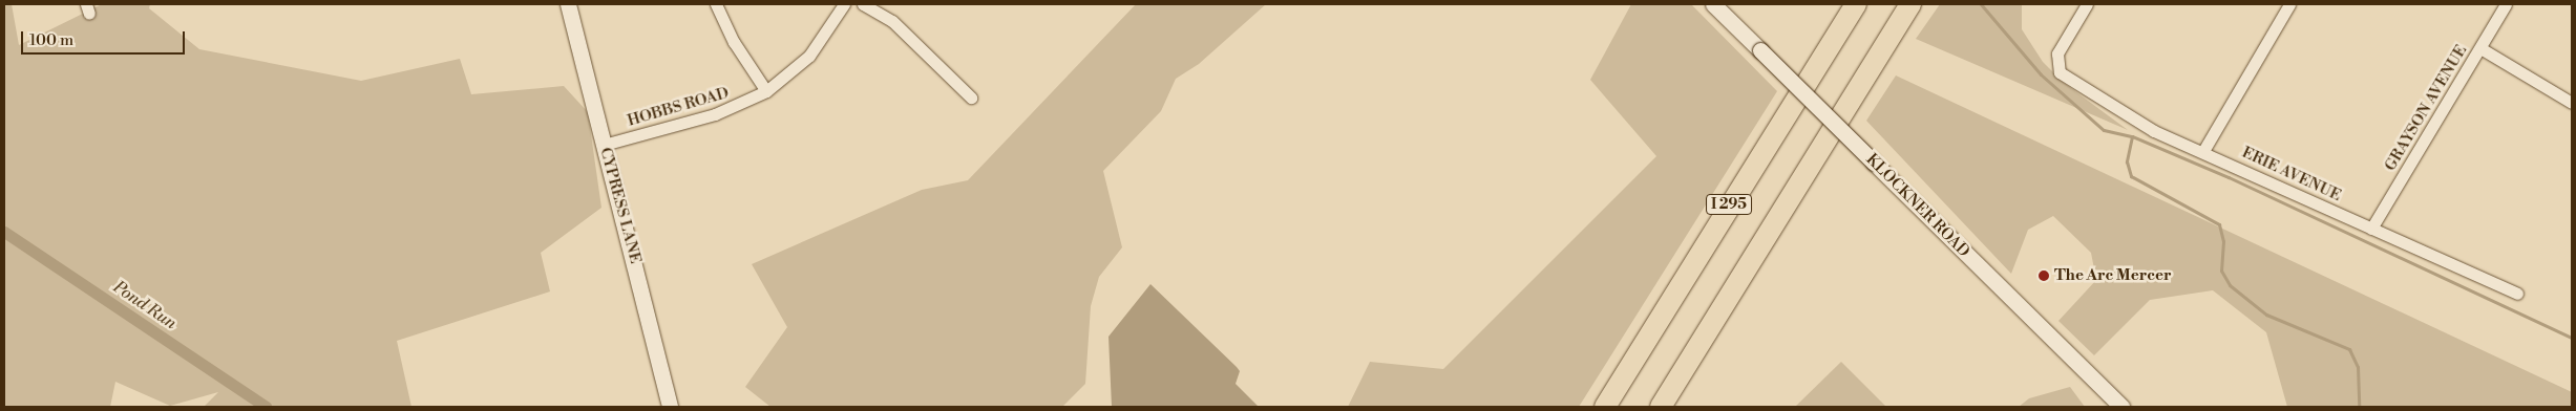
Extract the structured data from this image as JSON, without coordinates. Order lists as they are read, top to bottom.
{
  "streets": {
    "highway": ["I 295"],
    "main road": ["CYPRESS LANE", "KLOCKNER ROAD"],
    "street": ["HOBBS ROAD", "GRAYSON AVENUE", "ERIE AVENUE"]
  },
  "crossings": [
    ["HOBBS ROAD", "CYPRESS LANE"],
    ["GRAYSON AVENUE", "ERIE AVENUE"]
  ],
  "water": ["Pond Run"],
  "places": ["The Arc Mercer"],
  "scale_bar": "100 m"
}
